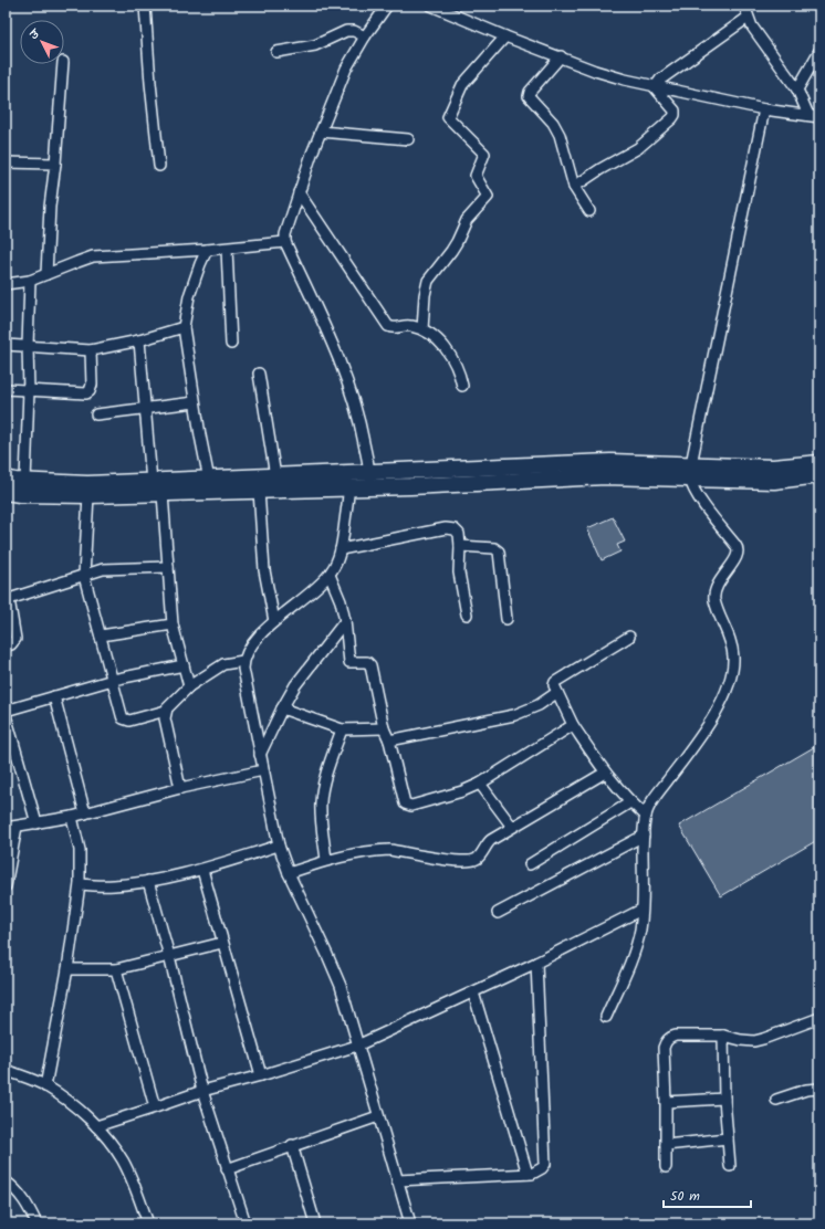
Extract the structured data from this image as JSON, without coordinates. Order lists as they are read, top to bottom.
{
  "scale_bar": "50 m",
  "north": "top left"
}
